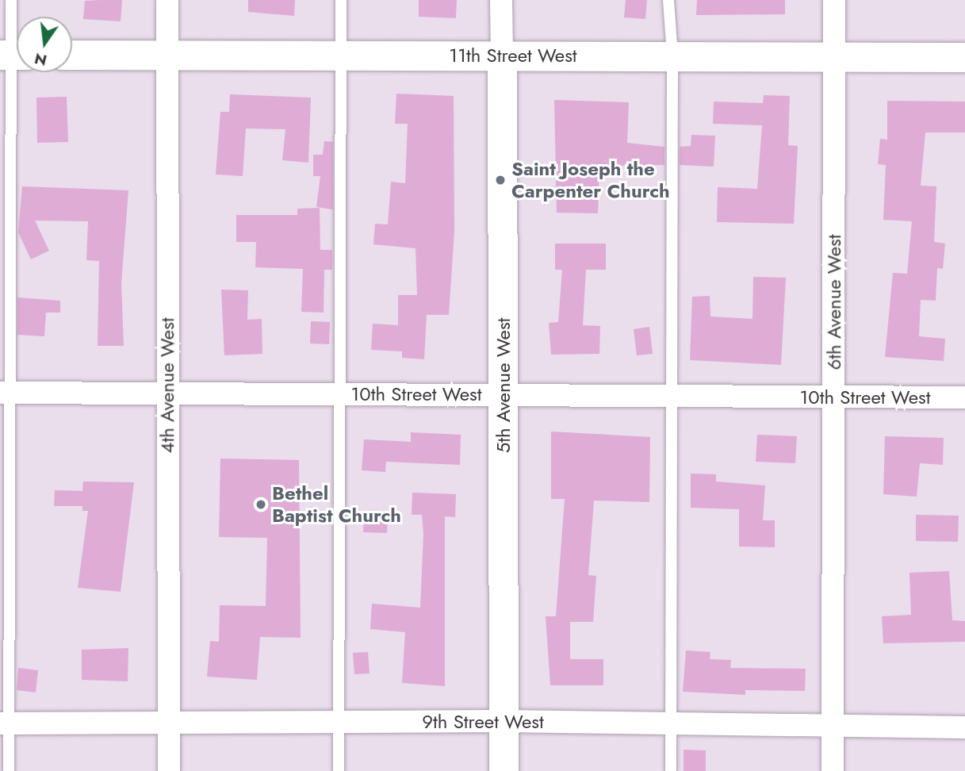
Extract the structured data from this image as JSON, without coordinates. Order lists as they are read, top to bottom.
{
  "streets": {
    "street": [
      "11th Street West",
      "6th Avenue West",
      "4th Avenue West",
      "5th Avenue West",
      "10th Street West",
      "9th Street West"
    ]
  },
  "crossings": [
    ["11th Street West", "6th Avenue West"],
    ["11th Street West", "4th Avenue West"],
    ["11th Street West", "5th Avenue West"],
    ["6th Avenue West", "10th Street West"],
    ["6th Avenue West", "9th Street West"],
    ["4th Avenue West", "10th Street West"],
    ["4th Avenue West", "9th Street West"],
    ["5th Avenue West", "10th Street West"],
    ["5th Avenue West", "9th Street West"]
  ],
  "places": ["Saint Joseph the Carpenter Church", "Bethel Baptist Church"],
  "north": "bottom"
}
